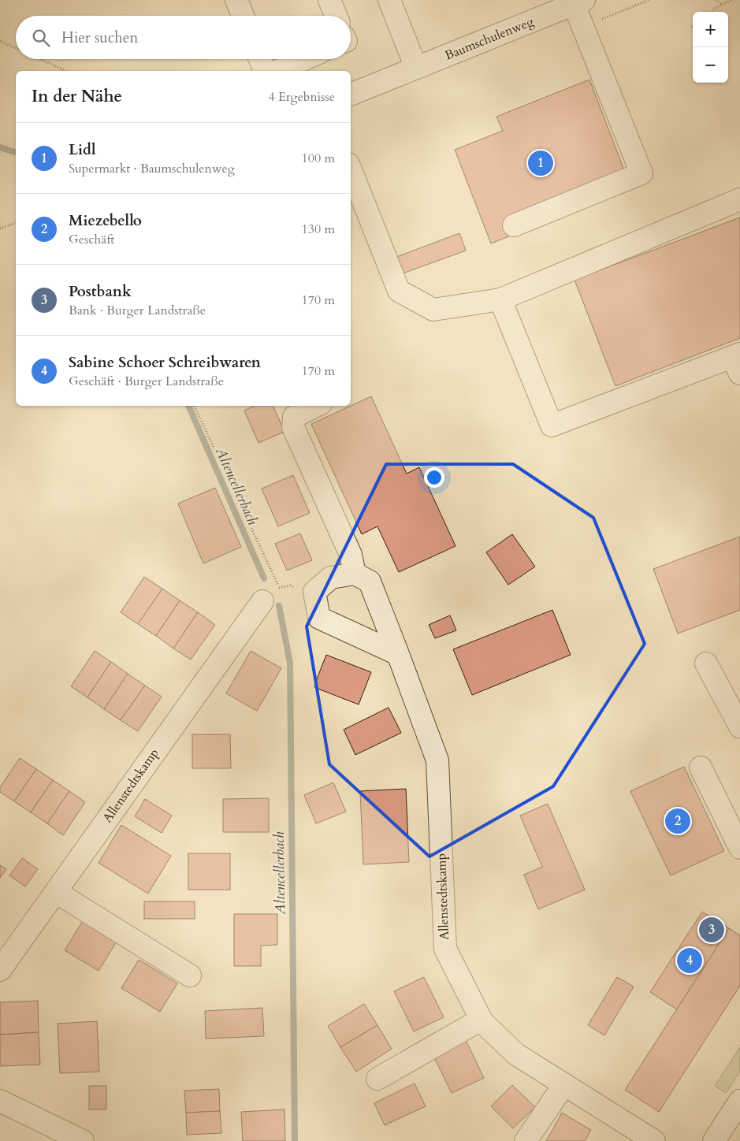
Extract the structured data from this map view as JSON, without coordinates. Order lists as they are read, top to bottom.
{
  "streets": {
    "street": ["Baumschulenweg", "Allenstedtskamp"]
  },
  "water": ["Altencellerbach"],
  "page": {
    "map_buttons": ["+", "−"],
    "search": "Hier suchen",
    "heading": ["In der Nähe", "4 Ergebnisse"],
    "list": [
      {
        "mark": "1",
        "name": "Lidl",
        "note": "Supermarkt · Baumschulenweg",
        "value": "100 m"
      },
      {
        "mark": "2",
        "name": "Miezebello",
        "note": "Geschäft",
        "value": "130 m"
      },
      {
        "mark": "3",
        "name": "Postbank",
        "note": "Bank · Burger Landstraße",
        "value": "170 m"
      },
      {
        "mark": "4",
        "name": "Sabine Schoer Schreibwaren",
        "note": "Geschäft · Burger Landstraße",
        "value": "170 m"
      }
    ],
    "pins": [
      "1",
      "2",
      "3",
      "4"
    ]
  }
}
